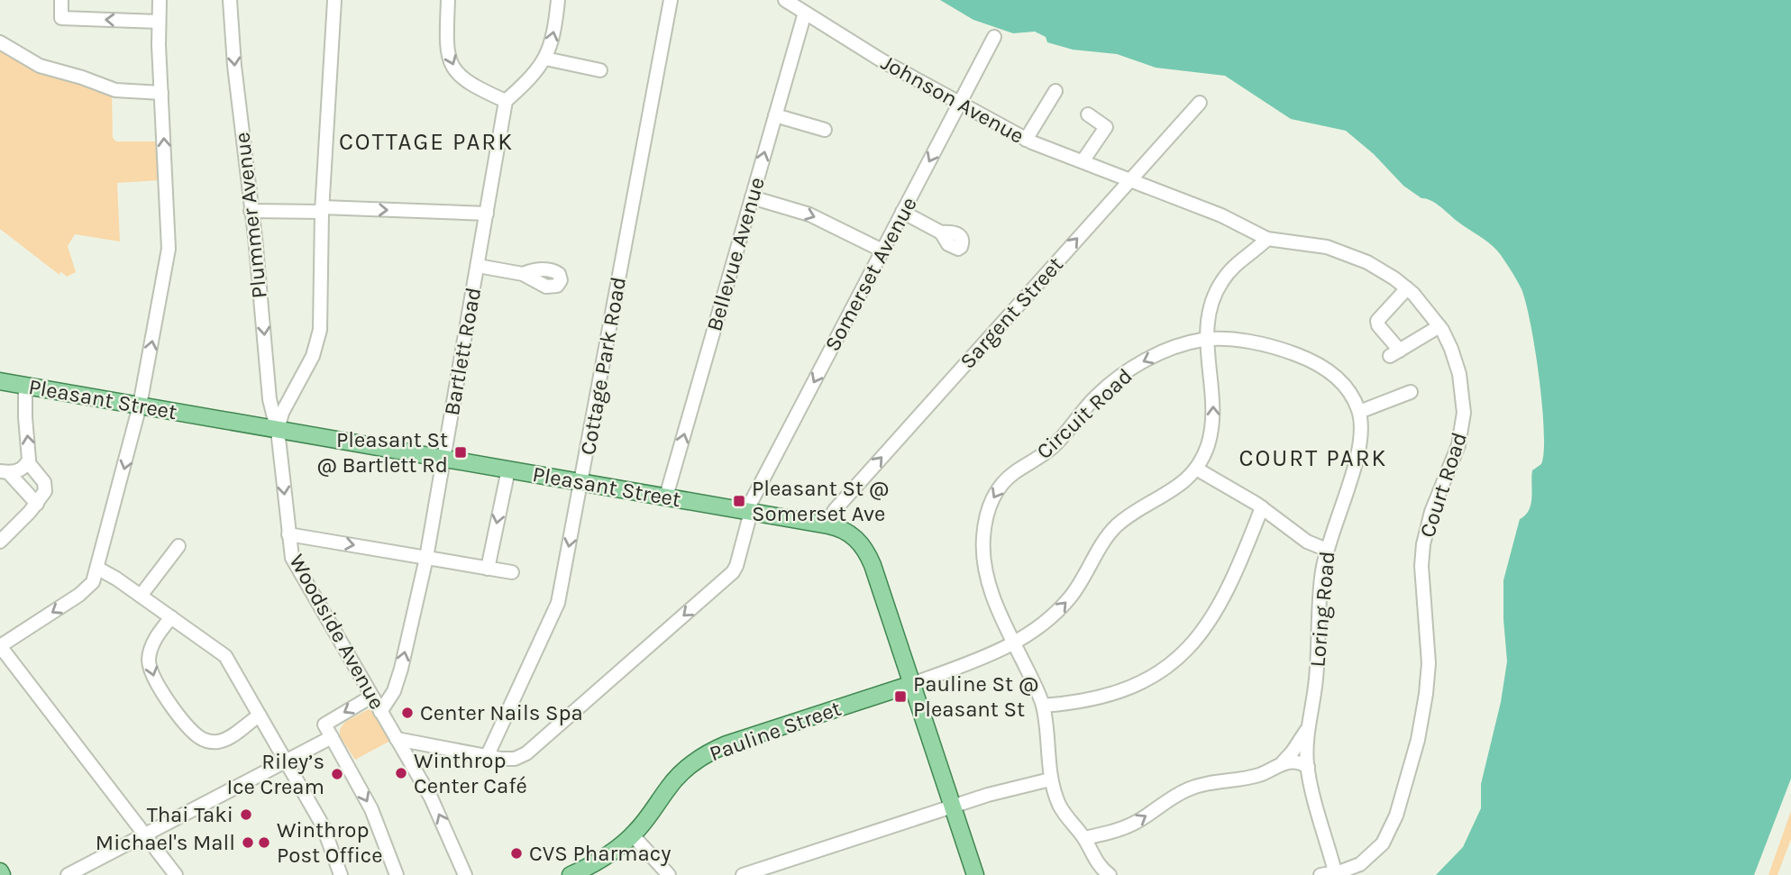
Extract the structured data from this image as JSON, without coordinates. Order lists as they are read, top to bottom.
{
  "streets": {
    "main road": ["Pleasant Street", "Pauline Street"],
    "street": [
      "Johnson Avenue",
      "Plummer Avenue",
      "Bellevue Avenue",
      "Somerset Avenue",
      "Sargent Street",
      "Bartlett Road",
      "Cottage Park Road",
      "Circuit Road",
      "Court Road",
      "Loring Road",
      "Woodside Avenue"
    ]
  },
  "crossings": [
    ["Johnson Avenue", "Bellevue Avenue"],
    ["Johnson Avenue", "Somerset Avenue"],
    ["Johnson Avenue", "Sargent Street"],
    ["Johnson Avenue", "Court Road"],
    ["Plummer Avenue", "Pleasant Street"],
    ["Plummer Avenue", "Woodside Avenue"],
    ["Bellevue Avenue", "Pleasant Street"],
    ["Somerset Avenue", "Cottage Park Road"],
    ["Somerset Avenue", "Pleasant Street"],
    ["Somerset Avenue", "Woodside Avenue"],
    ["Sargent Street", "Pleasant Street"],
    ["Sargent Street", "Court Road"],
    ["Bartlett Road", "Pleasant Street"],
    ["Bartlett Road", "Woodside Avenue"],
    ["Cottage Park Road", "Pleasant Street"],
    ["Pleasant Street", "Woodside Avenue"],
    ["Pleasant Street", "Pauline Street"],
    ["Circuit Road", "Loring Road"],
    ["Court Road", "Loring Road"]
  ],
  "one_way": ["Bellevue Avenue", "Somerset Avenue", "Sargent Street"],
  "districts": ["COTTAGE PARK", "COURT PARK"],
  "places": {
    "transit": ["Pleasant St @ Bartlett Rd", "Pleasant St @ Somerset Ave", "Pauline St @ Pleasant St"],
    "other": [
      "Center Nails Spa",
      "Winthrop Center Café",
      "Riley’s Ice Cream",
      "Thai Taki",
      "Michael's Mall",
      "Winthrop Post Office",
      "CVS Pharmacy"
    ]
  }
}
